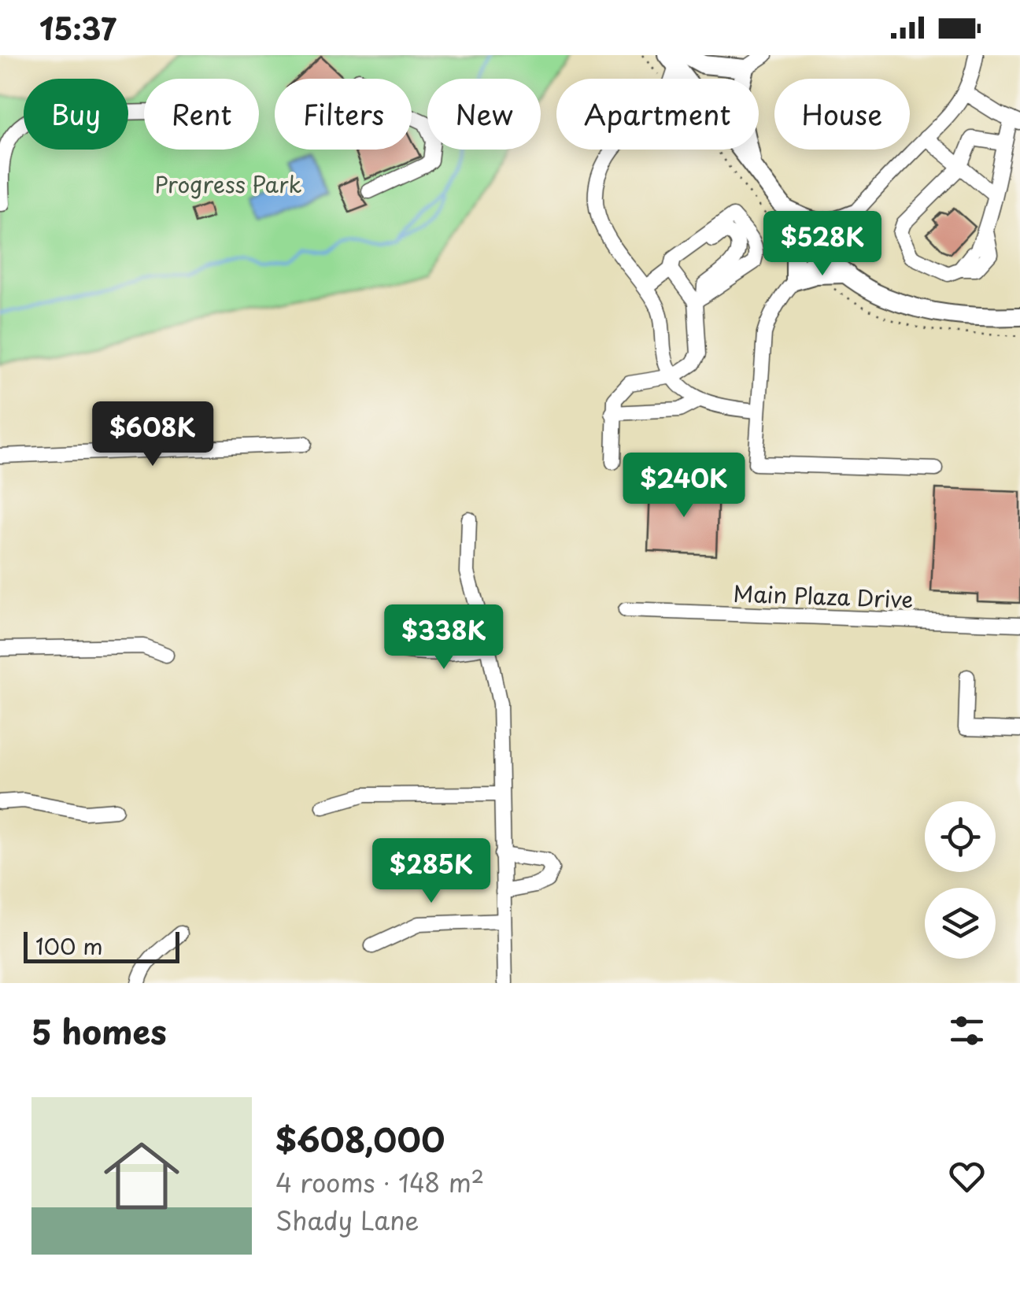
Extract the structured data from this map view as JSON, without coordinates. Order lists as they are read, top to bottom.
{
  "streets": {
    "street": ["Main Plaza Drive"]
  },
  "parks": ["Progress Park"],
  "scale_bar": "100 m",
  "page": {
    "status": "15:37",
    "chip": [
      "Buy",
      "Rent",
      "Filters",
      "New",
      "Apartment",
      "House"
    ],
    "price": [
      "$528K",
      "$608K",
      "$240K",
      "$338K",
      "$285K"
    ],
    "scale": "100 m",
    "heading": "5 homes",
    "list": [
      {
        "name": "$608,000",
        "note": "4 rooms · 148 m² · Shady Lane"
      }
    ]
  }
}
